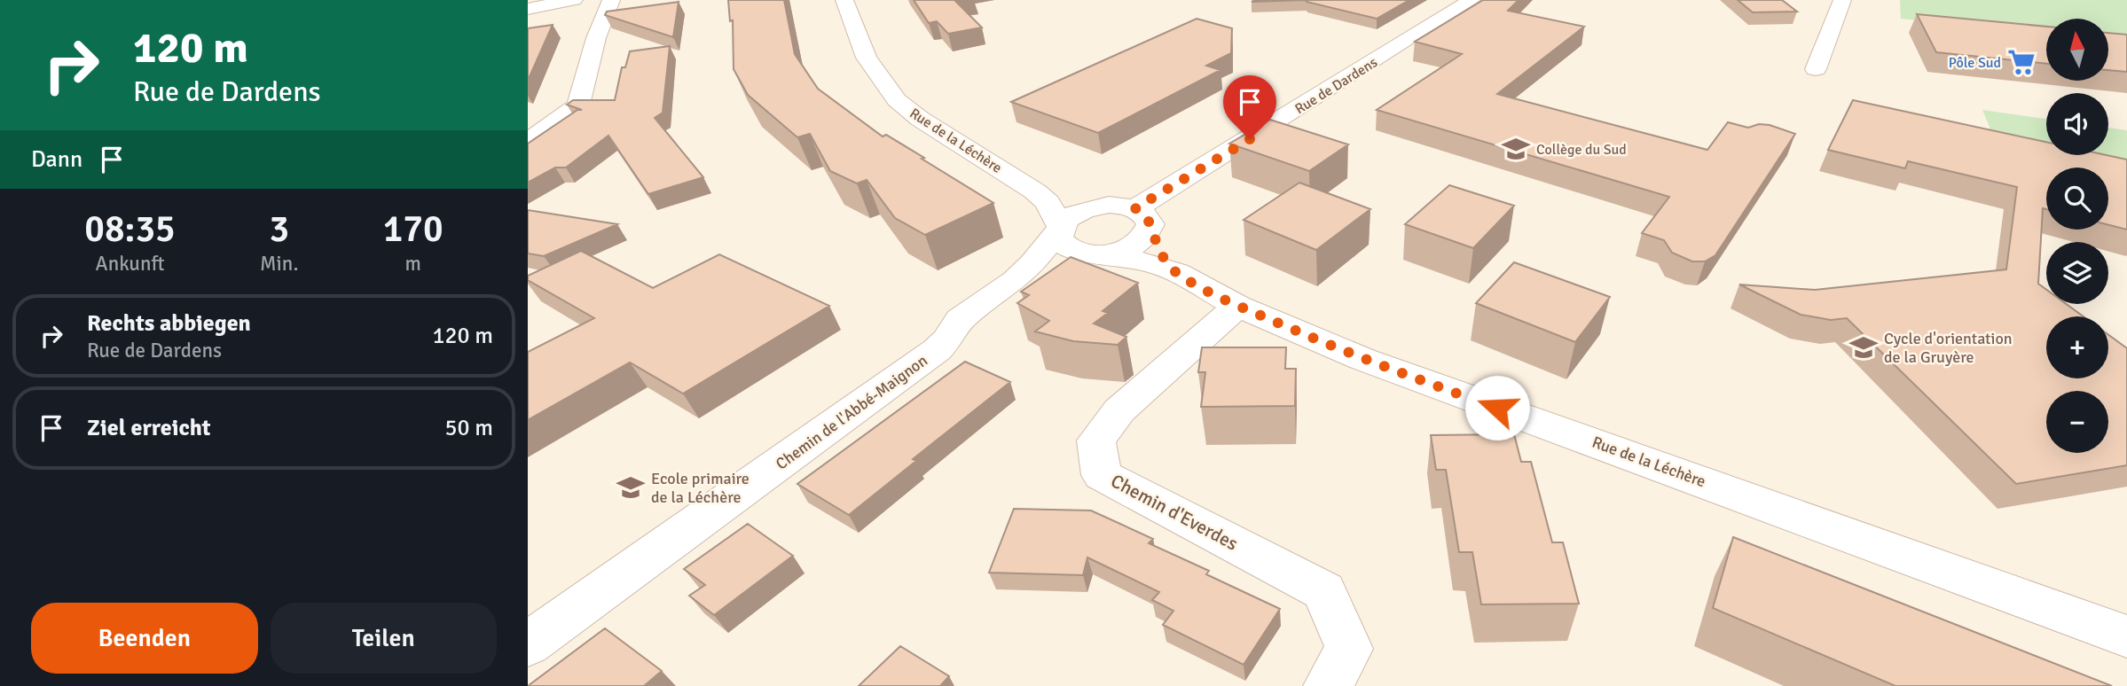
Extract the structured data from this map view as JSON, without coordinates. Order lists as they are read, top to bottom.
{
  "streets": {
    "street": [
      "Rue de Dardens",
      "Rue de la Léchère",
      "Chemin de l'Abbé-Maignon",
      "Chemin d'Everdes"
    ]
  },
  "crossings": [
    ["Rue de Dardens", "Rue de la Léchère"],
    ["Rue de Dardens", "Chemin de l'Abbé-Maignon"],
    ["Rue de la Léchère", "Chemin de l'Abbé-Maignon"],
    ["Rue de la Léchère", "Chemin d'Everdes"]
  ],
  "places": {
    "supermarket": ["Pôle Sud"],
    "school or university": ["Collège du Sud", "Cycle d'orientation de la Gruyère", "Ecole primaire de la Léchère"]
  },
  "north": "top",
  "page": {
    "turn": ["120 m", "Rue de Dardens"],
    "map_buttons": ["+", "−"],
    "then": "Dann",
    "eta": [
      "08:35",
      "Ankunft",
      "3",
      "Min.",
      "170",
      "m"
    ],
    "list": [
      {
        "name": "Rechts abbiegen",
        "note": "Rue de Dardens",
        "value": "120 m"
      },
      {
        "name": "Ziel erreicht",
        "value": "50 m"
      }
    ],
    "buttons": ["Beenden", "Teilen"]
  }
}
